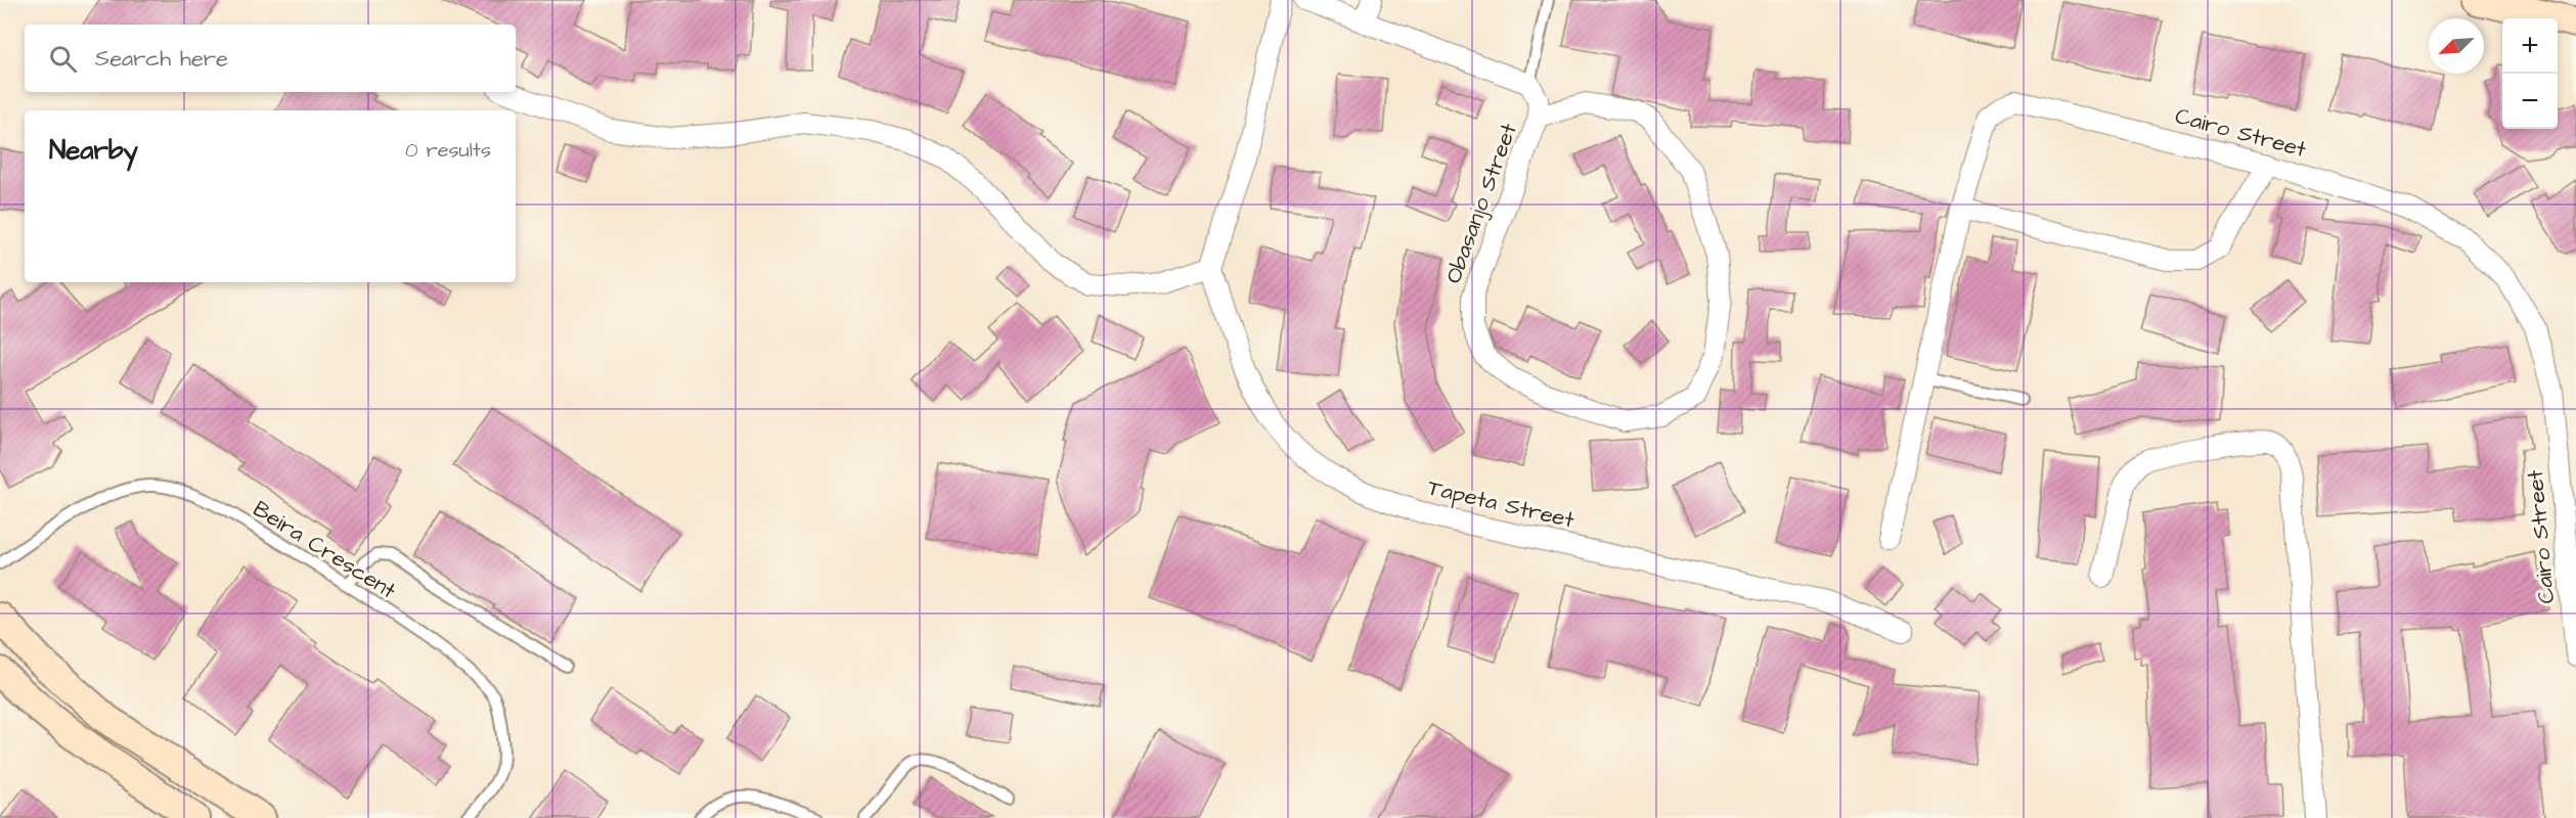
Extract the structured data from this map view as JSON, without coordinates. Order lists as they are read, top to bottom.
{
  "streets": {
    "street": ["Cairo Street", "Obasanjo Street", "Tapeta Street"],
    "lane": ["Beira Crescent"]
  },
  "north": "bottom left",
  "page": {
    "map_buttons": ["+", "−"],
    "search": "Search here",
    "heading": ["Nearby", "0 results"]
  }
}
